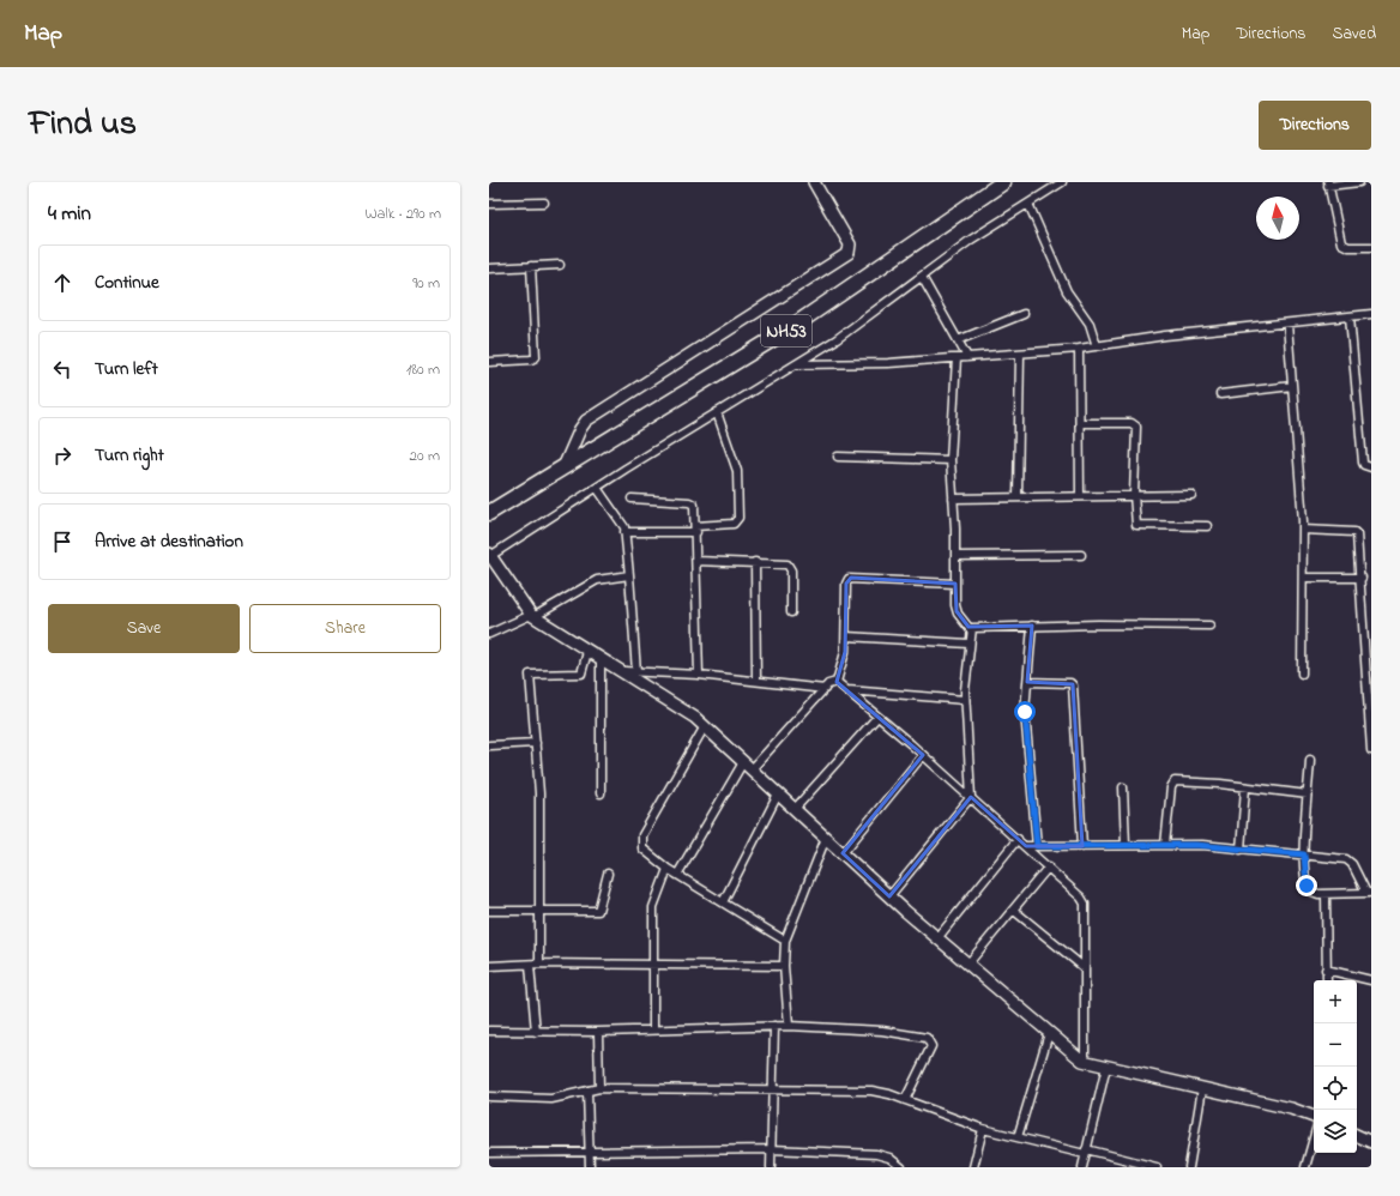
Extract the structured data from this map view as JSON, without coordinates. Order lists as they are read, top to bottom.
{
  "streets": {
    "highway": ["NH53"]
  },
  "north": "top",
  "page": {
    "header": "Map",
    "nav": ["Map", "Directions", "Saved"],
    "title": "Find us",
    "buttons": [
      "Directions",
      ["Save", "Share"]
    ],
    "heading": ["4 min", "Walk · 290 m"],
    "list": [
      ["Continue", "90 m"],
      ["Turn left", "180 m"],
      ["Turn right", "20 m"],
      "Arrive at destination"
    ],
    "map_buttons": ["+", "−"]
  }
}
